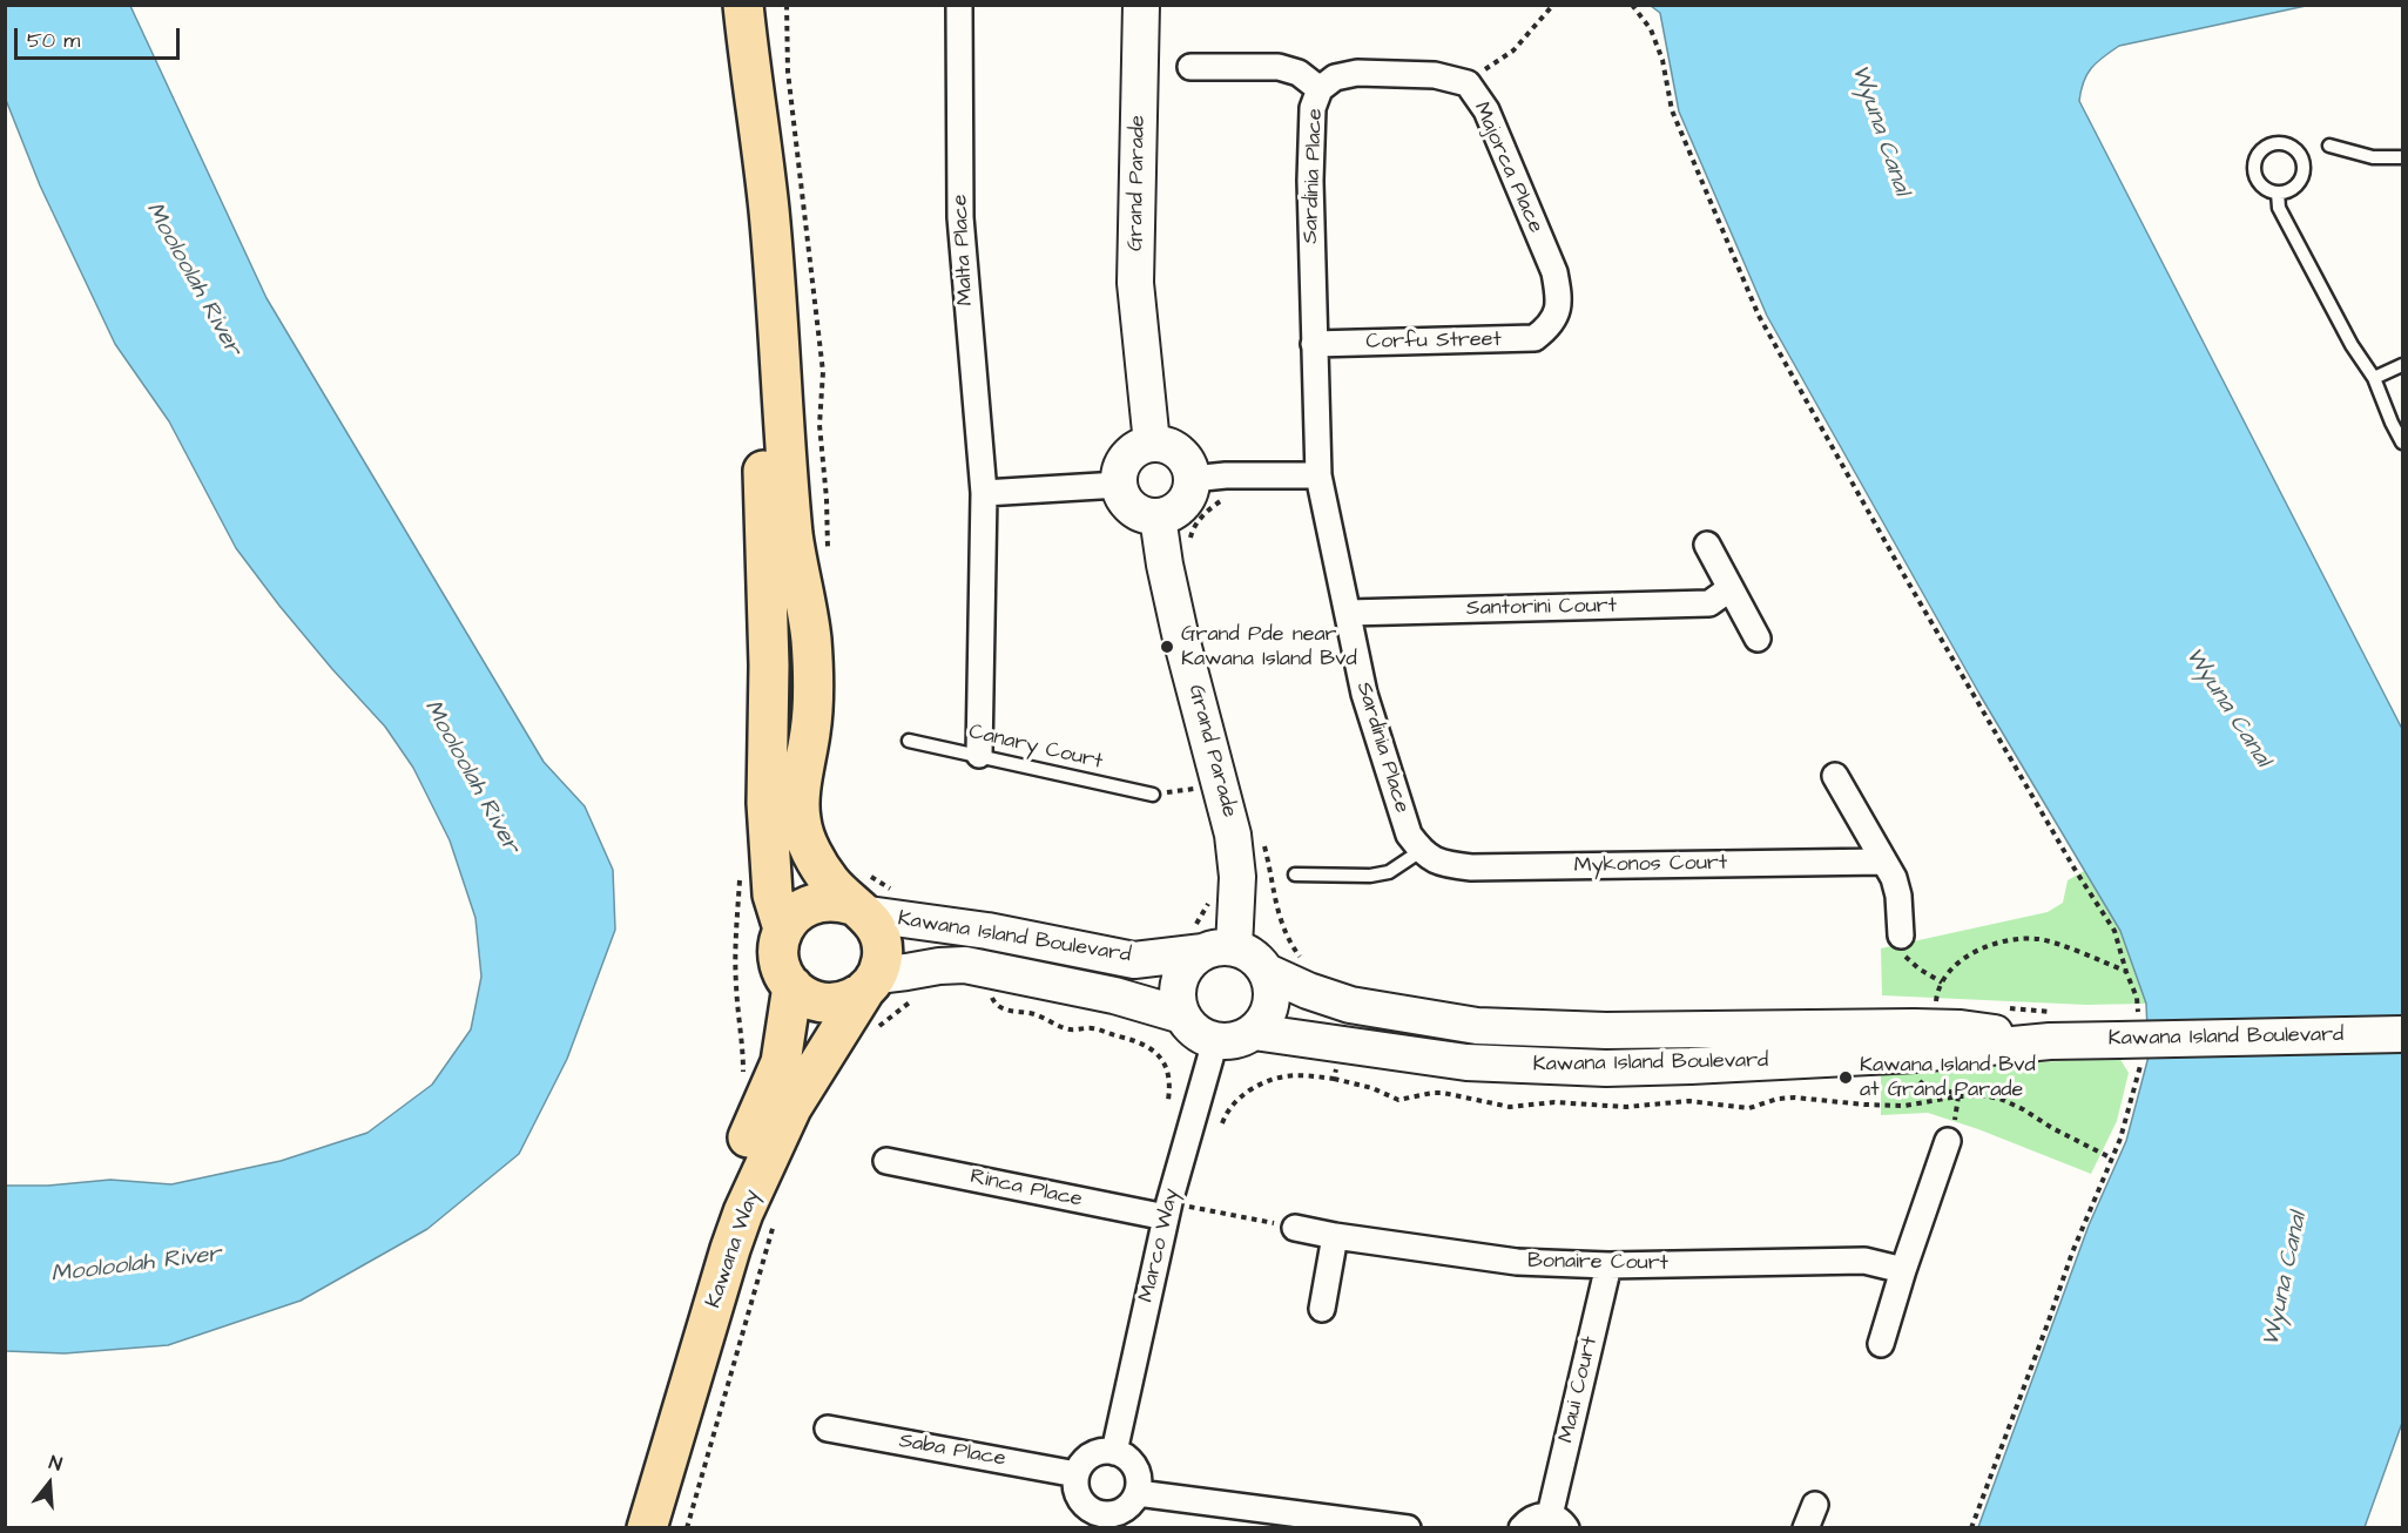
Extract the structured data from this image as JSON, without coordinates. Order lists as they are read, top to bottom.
{
  "streets": {
    "main road": ["Grand Parade", "Kawana Island Boulevard", "Kawana Way"],
    "street": [
      "Majorca Place",
      "Sardinia Place",
      "Malta Place",
      "Corfu Street",
      "Santorini Court",
      "Mykonos Court",
      "Rinca Place",
      "Marco Way",
      "Bonaire Court",
      "Maui Court",
      "Saba Place"
    ],
    "lane": ["Canary Court"]
  },
  "crossings": [
    ["Majorca Place", "Sardinia Place"],
    ["Majorca Place", "Corfu Street"],
    ["Sardinia Place", "Corfu Street"],
    ["Sardinia Place", "Santorini Court"],
    ["Sardinia Place", "Mykonos Court"],
    ["Grand Parade", "Kawana Island Boulevard"],
    ["Grand Parade", "Marco Way"],
    ["Malta Place", "Canary Court"],
    ["Kawana Island Boulevard", "Marco Way"],
    ["Kawana Island Boulevard", "Kawana Way"],
    ["Rinca Place", "Marco Way"],
    ["Marco Way", "Saba Place"],
    ["Bonaire Court", "Maui Court"]
  ],
  "water": ["Wyuna Canal", "Mooloolah River"],
  "places": ["Grand Pde near Kawana Island Bvd", "Kawana Island Bvd at Grand Parade"],
  "scale_bar": "50 m",
  "north": "top"
}
